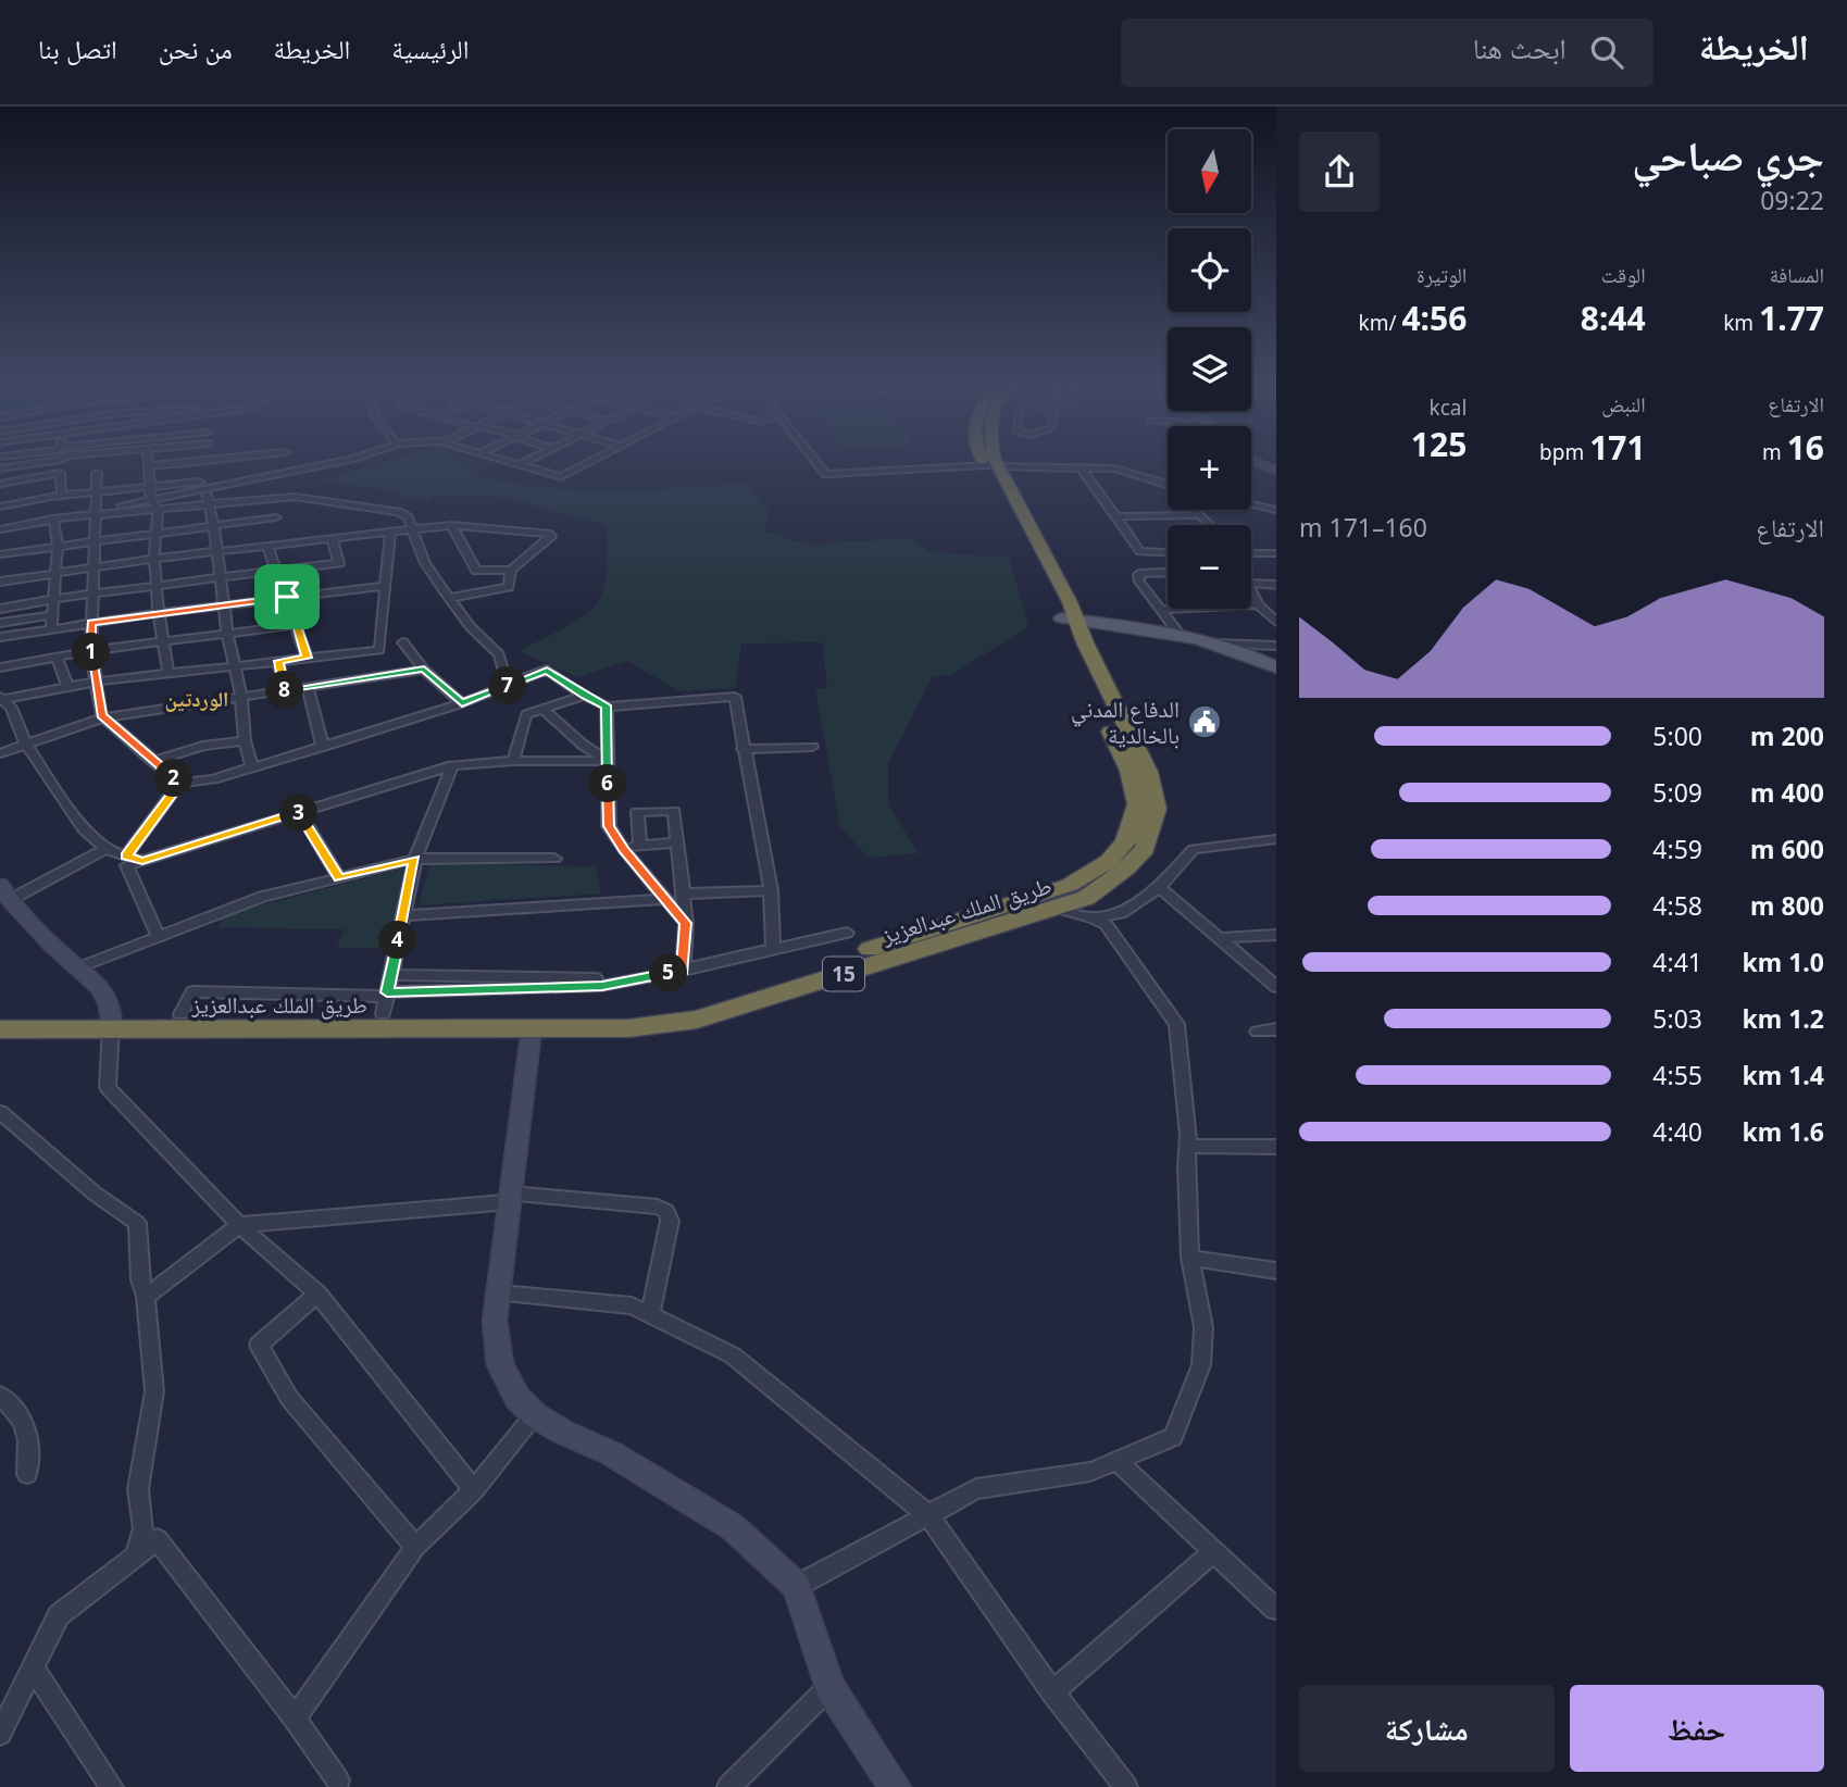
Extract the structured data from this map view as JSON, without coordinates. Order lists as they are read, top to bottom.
{
  "streets": {
    "highway": ["طريق الملك عبدالعزيز", "15"]
  },
  "districts": ["الوردتين"],
  "places": {
    "public building": ["الدفاع المدني بالخالدية"]
  },
  "north": "bottom",
  "page": {
    "header": "الخريطة",
    "search": "ابحث هنا",
    "nav": [
      "الرئيسية",
      "الخريطة",
      "من نحن",
      "اتصل بنا"
    ],
    "heading": ["جري صباحي", "09:22"],
    "map_buttons": ["+", "−"],
    "stats": [
      ["المسافة", "1.77 km"],
      ["الوقت", "8:44"],
      ["الوتيرة", "4:56 /km"],
      ["الارتفاع", "16 m"],
      ["النبض", "171 bpm"],
      ["kcal", "125"]
    ],
    "chart": ["الارتفاع", "160–171 m"],
    "pins": [
      "1",
      "7",
      "8",
      "2",
      "6",
      "3",
      "4",
      "5"
    ],
    "list": [
      {
        "name": "200 m",
        "note": "5:00"
      },
      {
        "name": "400 m",
        "note": "5:09"
      },
      {
        "name": "600 m",
        "note": "4:59"
      },
      {
        "name": "800 m",
        "note": "4:58"
      },
      {
        "name": "1.0 km",
        "note": "4:41"
      },
      {
        "name": "1.2 km",
        "note": "5:03"
      },
      {
        "name": "1.4 km",
        "note": "4:55"
      },
      {
        "name": "1.6 km",
        "note": "4:40"
      }
    ],
    "buttons": ["حفظ", "مشاركة"]
  }
}
